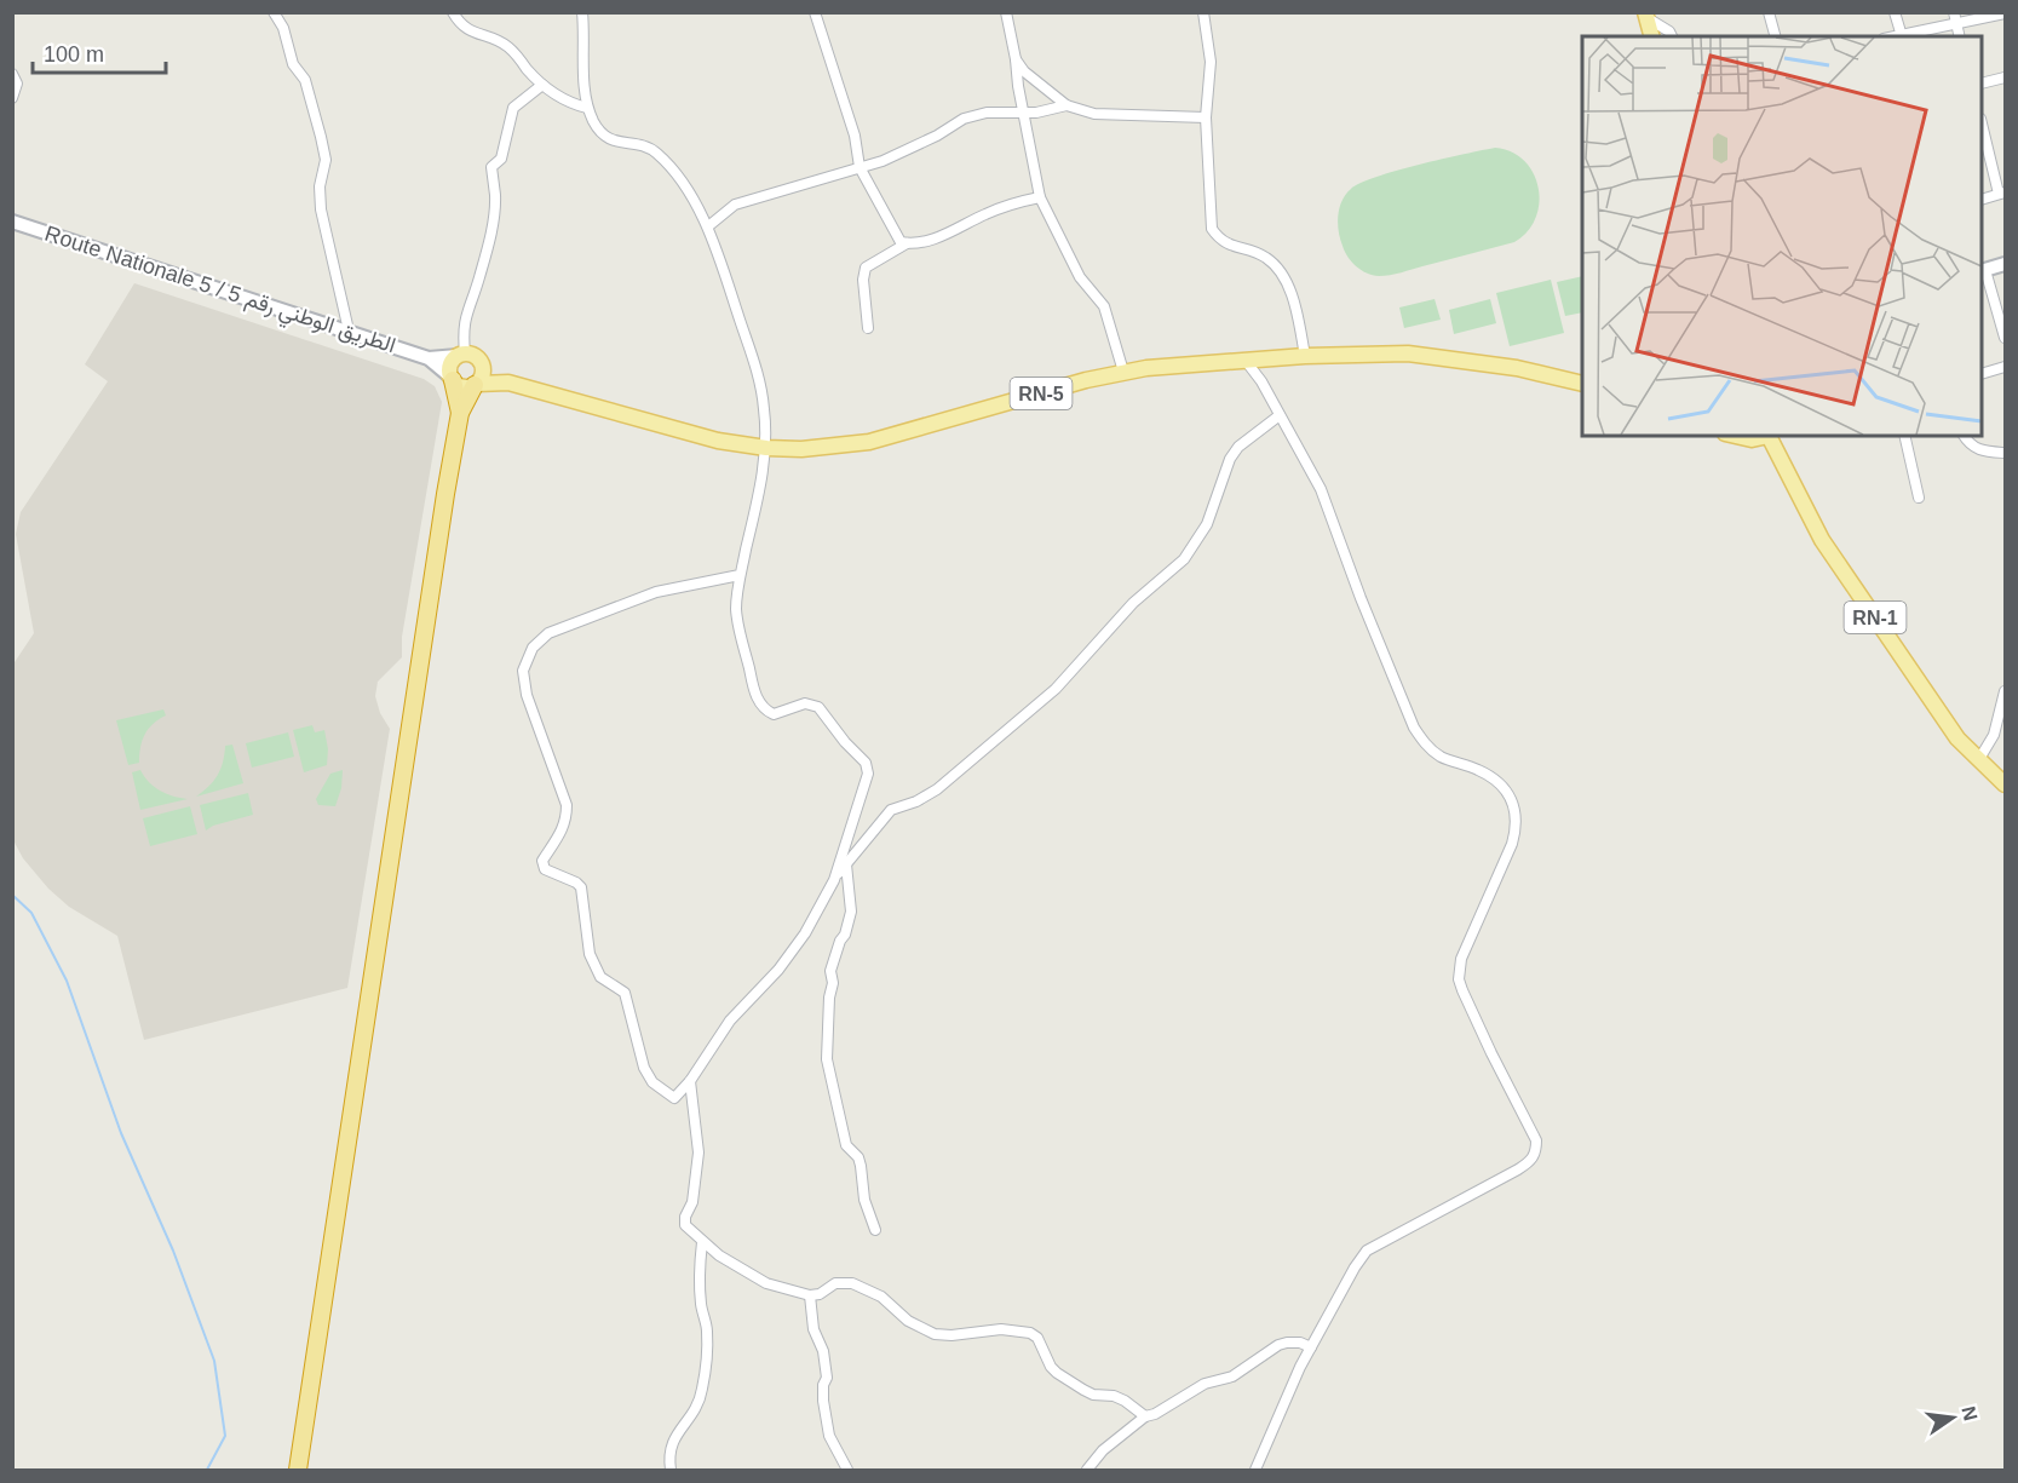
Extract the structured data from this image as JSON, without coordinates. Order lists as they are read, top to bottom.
{
  "streets": {
    "main road": ["Route Nationale 5 / الطريق الوطني رقم 5", "RN-5", "RN-1"]
  },
  "scale_bar": "100 m",
  "north": "right"
}
